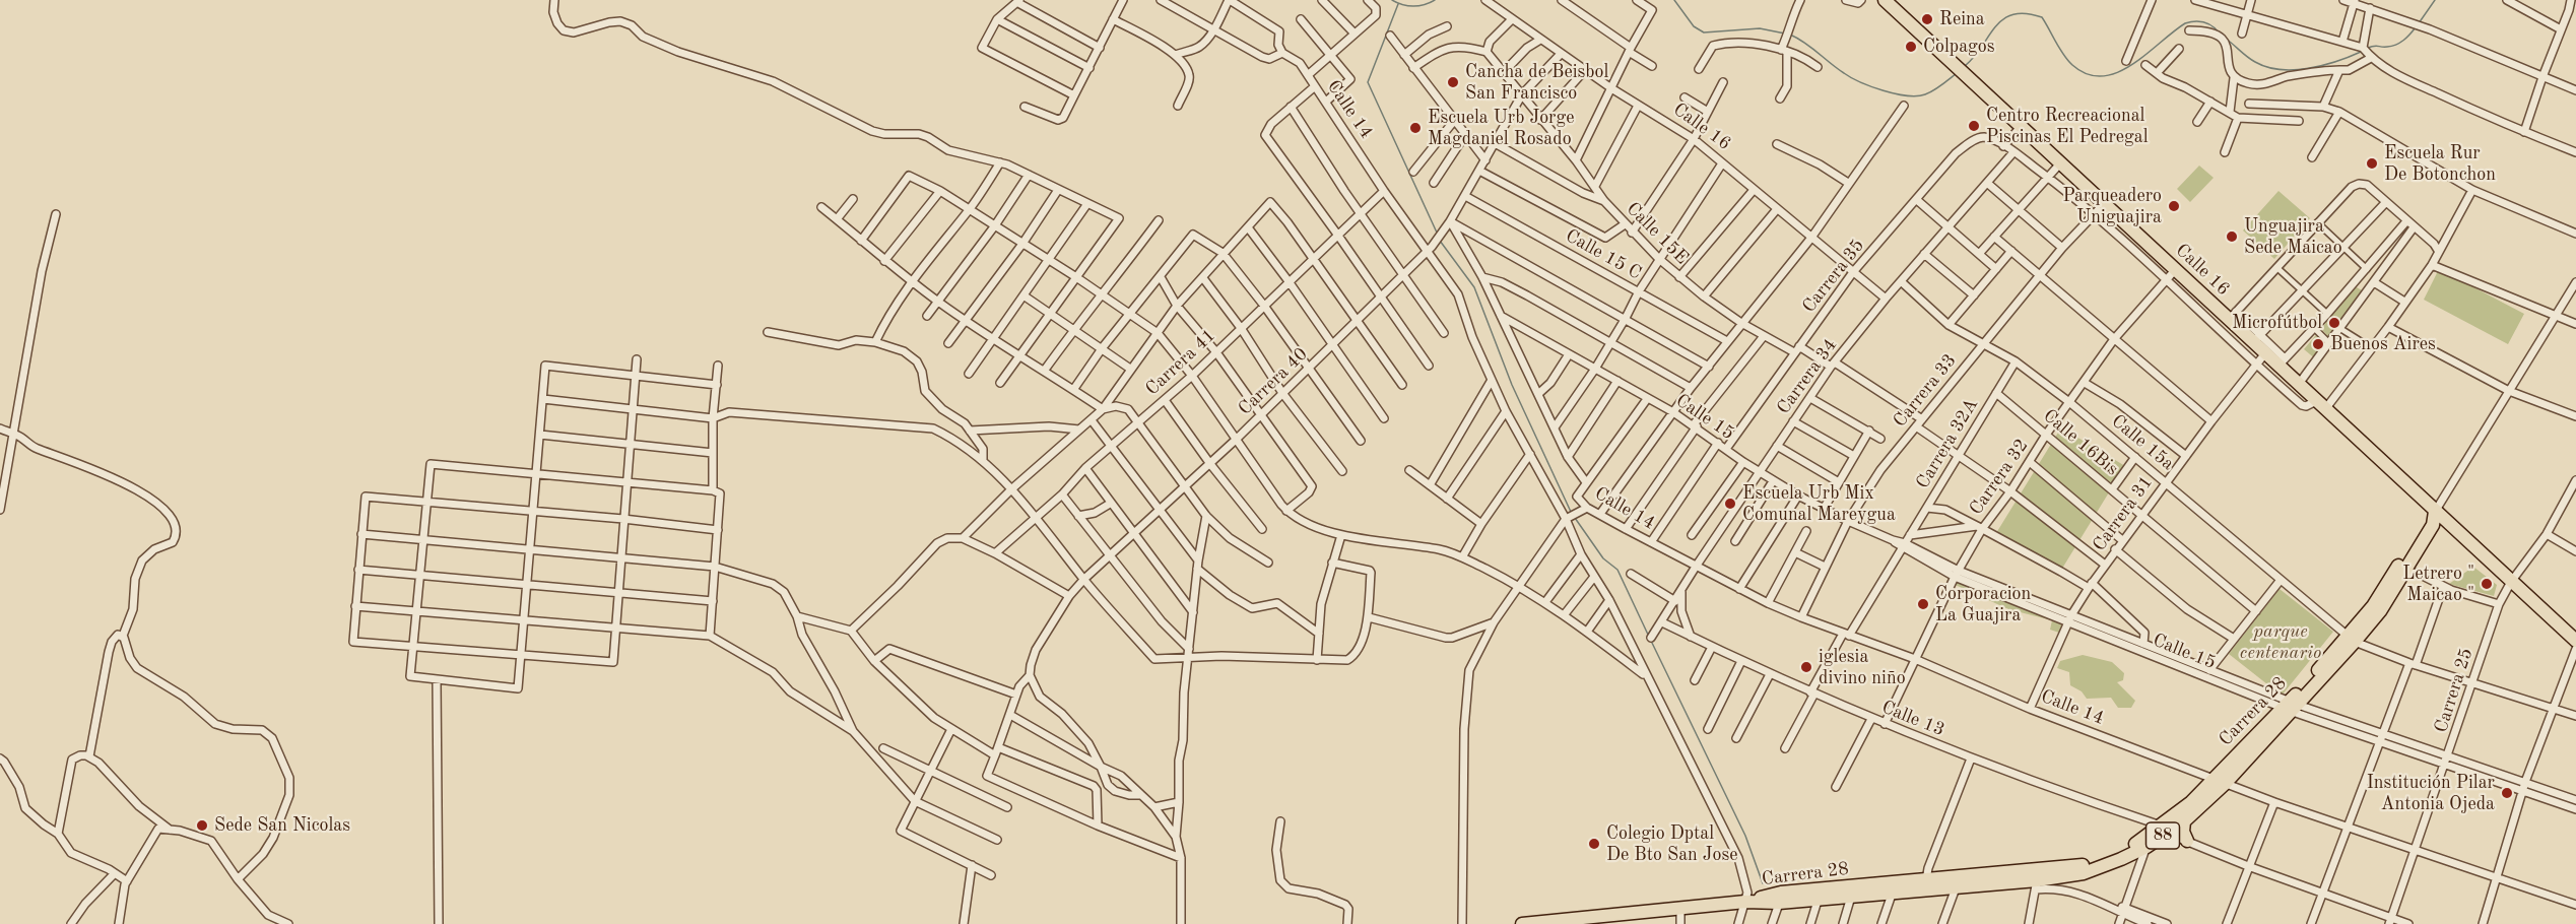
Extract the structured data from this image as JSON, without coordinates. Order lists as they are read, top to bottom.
{
  "streets": {
    "highway": ["Calle 16", "Carrera 28", "88"],
    "street": [
      "Calle 14",
      "Calle 15E",
      "Calle 15 C",
      "Carrera 35",
      "Carrera 41",
      "Carrera 34",
      "Carrera 40",
      "Carrera 33",
      "Calle 15",
      "Calle 16Bis",
      "Calle 15a",
      "Carrera 32A",
      "Carrera 32",
      "Carrera 31",
      "Carrera 25",
      "Calle 13"
    ]
  },
  "crossings": [
    ["Calle 14", "Carrera 41"],
    ["Calle 14", "Carrera 34"],
    ["Calle 14", "Carrera 40"],
    ["Calle 14", "Carrera 33"],
    ["Calle 14", "Carrera 32A"],
    ["Calle 14", "Carrera 32"],
    ["Calle 14", "Carrera 31"],
    ["Calle 14", "Carrera 25"],
    ["Calle 14", "Carrera 28"],
    ["Calle 16", "Carrera 35"],
    ["Calle 16", "Carrera 34"],
    ["Calle 16", "Carrera 40"],
    ["Calle 16", "Carrera 33"],
    ["Calle 16", "Carrera 32"],
    ["Calle 16", "Carrera 31"],
    ["Calle 16", "Carrera 25"],
    ["Calle 16", "Carrera 28"],
    ["Calle 15E", "Carrera 35"],
    ["Calle 15E", "Carrera 34"],
    ["Calle 15E", "Carrera 40"],
    ["Calle 15E", "Carrera 33"],
    ["Calle 15 C", "Carrera 40"],
    ["Carrera 35", "Calle 15"],
    ["Carrera 34", "Calle 15"],
    ["Carrera 34", "Calle 15a"],
    ["Carrera 34", "Calle 13"],
    ["Carrera 33", "Calle 15"],
    ["Carrera 33", "Calle 15a"],
    ["Calle 15", "Carrera 32A"],
    ["Calle 15", "Carrera 32"],
    ["Calle 15", "Carrera 31"],
    ["Calle 15", "Carrera 25"],
    ["Calle 15", "Carrera 28"],
    ["Calle 16Bis", "Carrera 32A"],
    ["Calle 16Bis", "Carrera 32"],
    ["Calle 16Bis", "Carrera 31"],
    ["Calle 15a", "Carrera 32A"],
    ["Calle 15a", "Carrera 32"],
    ["Calle 15a", "Carrera 31"],
    ["Calle 15a", "Carrera 28"],
    ["Carrera 32A", "Calle 13"],
    ["Carrera 32", "Calle 13"],
    ["Carrera 25", "Calle 13"],
    ["Carrera 28", "Calle 13"]
  ],
  "parks": ["parque centenario"],
  "places": [
    "Reina",
    "Colpagos",
    "Cancha de Beisbol San Francisco",
    "Centro Recreacional Piscinas El Pedregal",
    "Escuela Urb Jorge Magdaniel Rosado",
    "Escuela Rur De Botonchon",
    "Parqueadero Uniguajira",
    "Unguajira Sede Maicao",
    "Microfútbol",
    "Buenos Aires",
    "Escuela Urb Mix Comunal Mareygua",
    "Letrero \" Maicao \"",
    "Corporacion La Guajira",
    "iglesia divino niño",
    "Institución Pilar Antonia Ojeda",
    "Sede San Nicolas",
    "Colegio Dptal De Bto San Jose"
  ]
}
